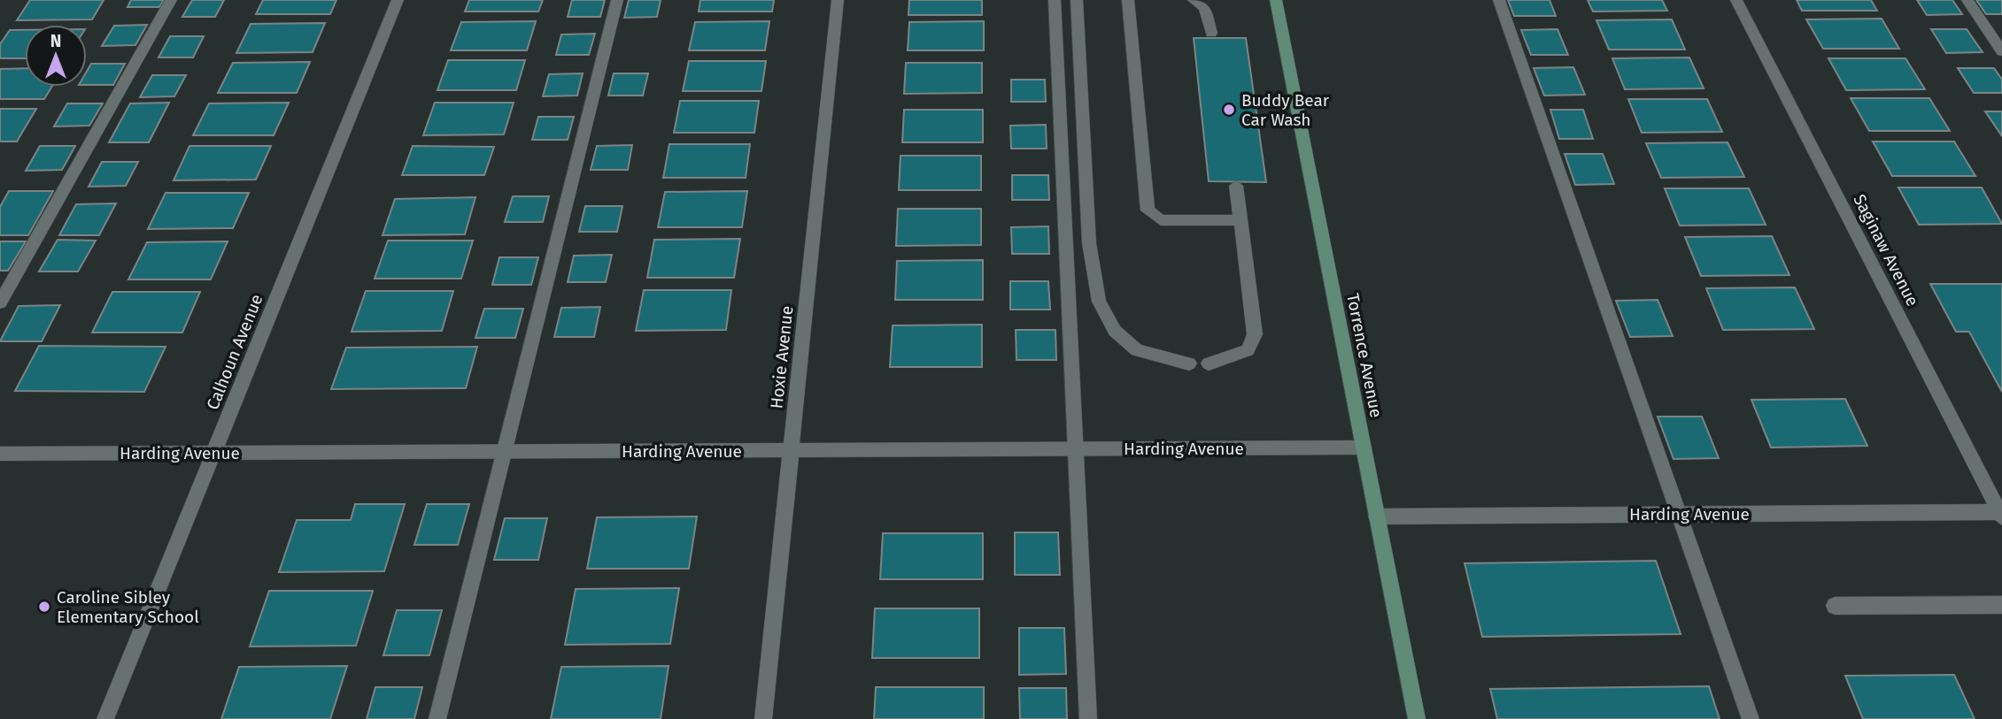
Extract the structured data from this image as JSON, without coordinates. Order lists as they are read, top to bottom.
{
  "streets": {
    "main road": ["Torrence Avenue"],
    "street": [
      "Saginaw Avenue",
      "Calhoun Avenue",
      "Hoxie Avenue",
      "Harding Avenue"
    ]
  },
  "crossings": [
    ["Saginaw Avenue", "Harding Avenue"],
    ["Calhoun Avenue", "Harding Avenue"],
    ["Torrence Avenue", "Harding Avenue"],
    ["Hoxie Avenue", "Harding Avenue"]
  ],
  "places": ["Buddy Bear Car Wash", "Caroline Sibley Elementary School"],
  "north": "top"
}
